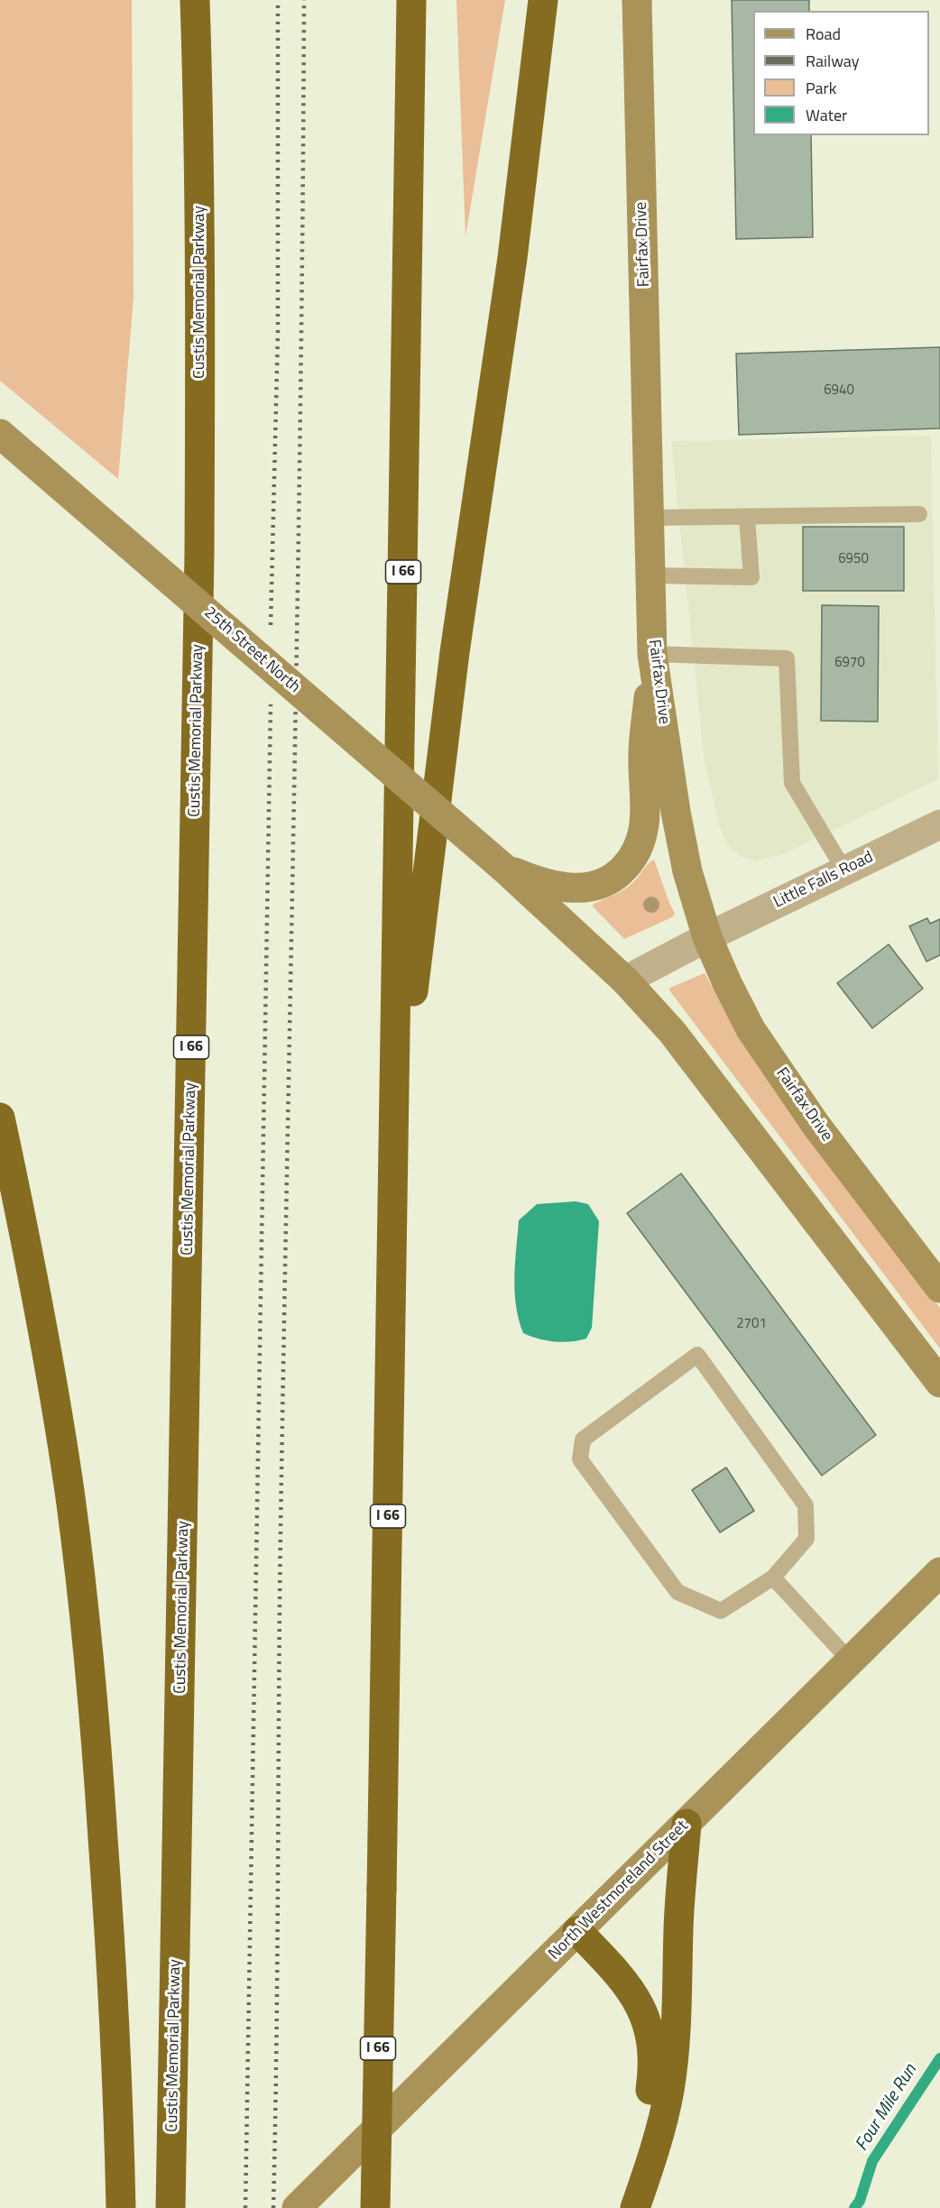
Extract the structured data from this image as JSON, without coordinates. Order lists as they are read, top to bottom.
{
  "streets": {
    "highway": ["Custis Memorial Parkway", "I 66"],
    "main road": ["Fairfax Drive", "25th Street North", "North Westmoreland Street"],
    "street": ["Little Falls Road"]
  },
  "crossings": [
    ["Fairfax Drive", "Little Falls Road"]
  ],
  "water": ["Four Mile Run"],
  "house_numbers": [
    "6940",
    "6950",
    "6970",
    "2701"
  ],
  "legend": [
    "Road",
    "Railway",
    "Park",
    "Water"
  ]
}
